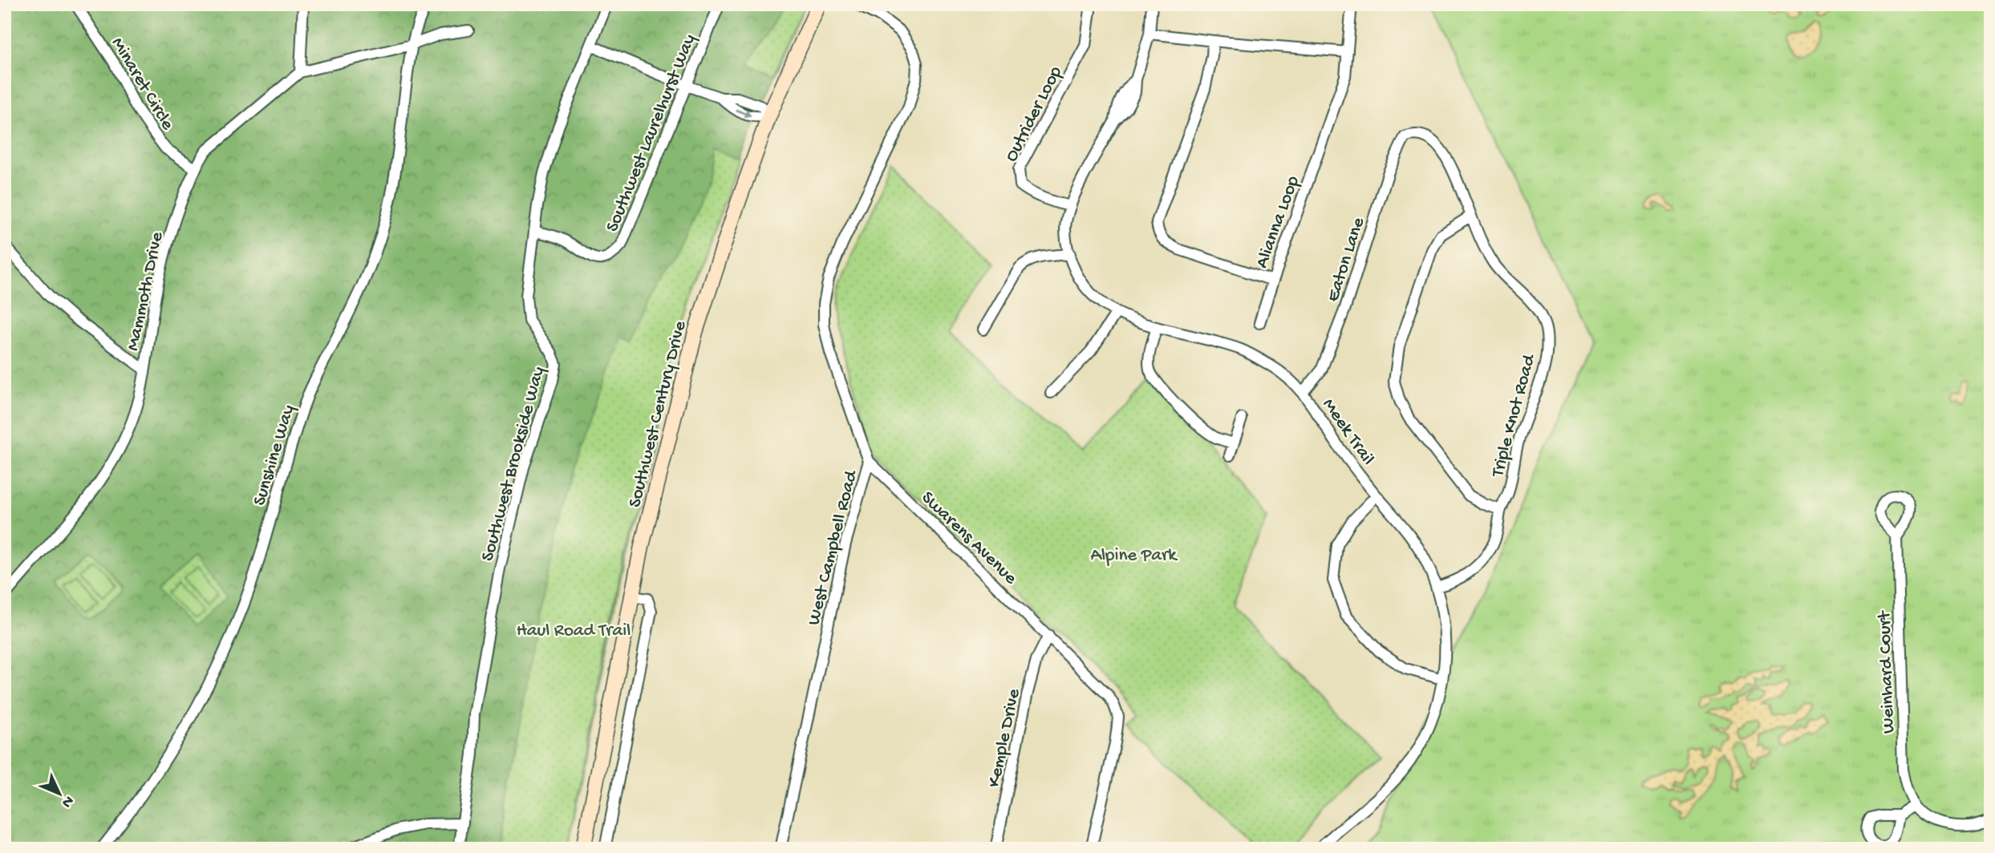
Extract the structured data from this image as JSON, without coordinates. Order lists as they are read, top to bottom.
{
  "streets": {
    "main road": ["Southwest Century Drive"],
    "street": [
      "Minaret Circle",
      "Outrider Loop",
      "Southwest Laurelhurst Way",
      "Alianna Loop",
      "Eaton Lane",
      "Mammoth Drive",
      "Triple Knot Road",
      "Meek Trail",
      "Sunshine Way",
      "Southwest Brookside Way",
      "Swarens Avenue",
      "West Campbell Road",
      "Weinhard Court",
      "Kemple Drive"
    ]
  },
  "crossings": [
    ["Minaret Circle", "Mammoth Drive"],
    ["Outrider Loop", "Meek Trail"],
    ["Southwest Laurelhurst Way", "Southwest Brookside Way"],
    ["Eaton Lane", "Triple Knot Road"],
    ["Eaton Lane", "Meek Trail"],
    ["Mammoth Drive", "Sunshine Way"],
    ["Triple Knot Road", "Meek Trail"],
    ["Swarens Avenue", "West Campbell Road"],
    ["Swarens Avenue", "Kemple Drive"]
  ],
  "parks": ["Alpine Park", "Haul Road Trail"],
  "north": "bottom right"
}
